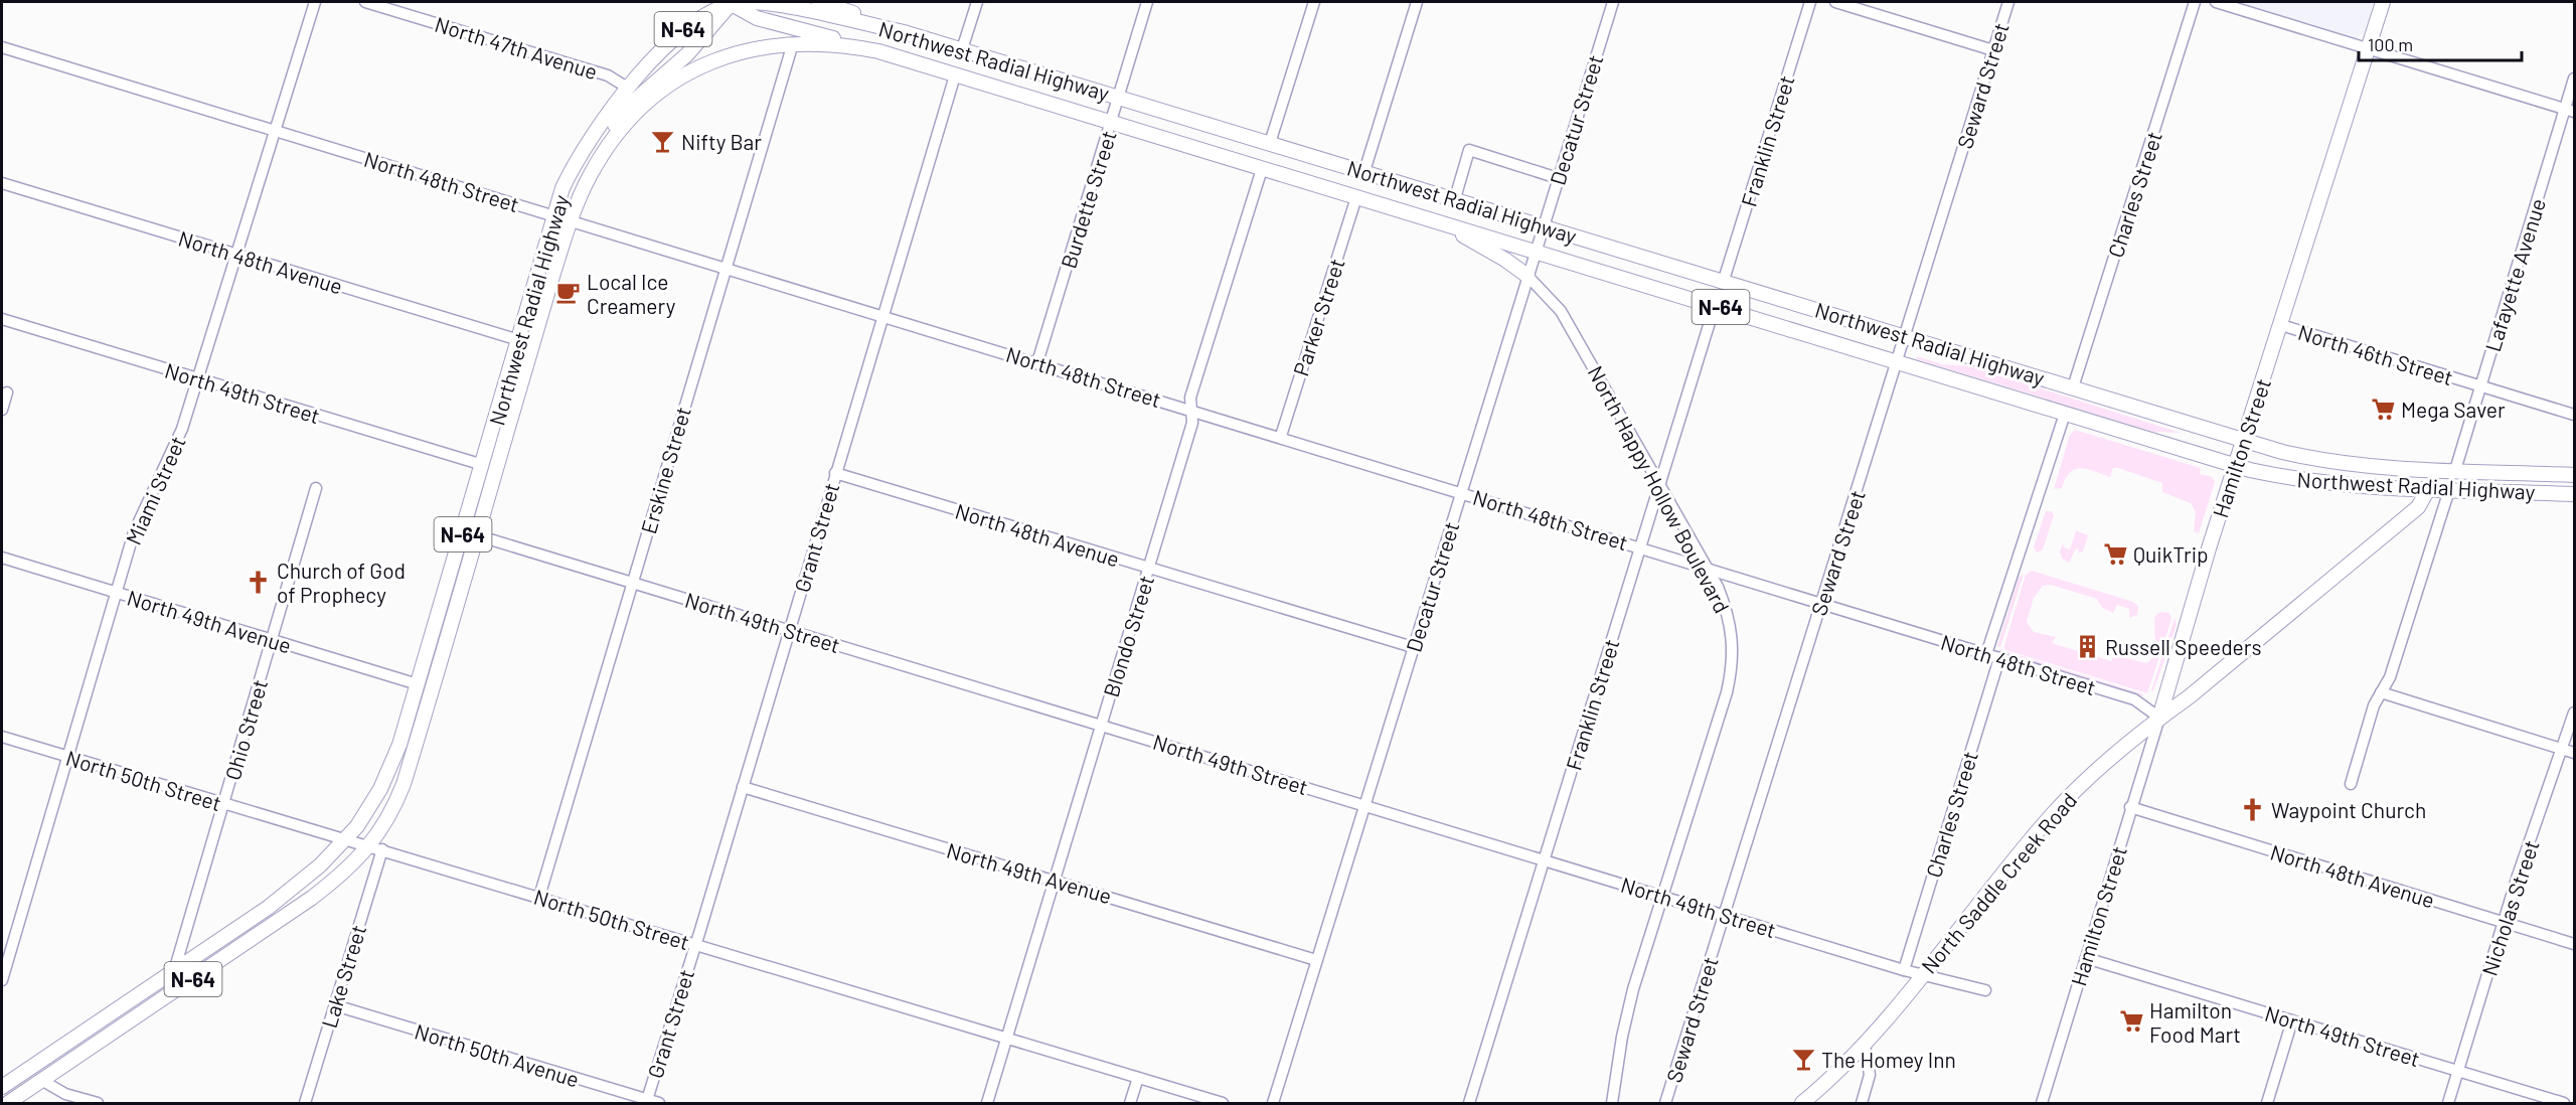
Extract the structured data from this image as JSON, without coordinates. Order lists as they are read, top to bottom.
{
  "streets": {
    "main road": [
      "N-64",
      "Northwest Radial Highway",
      "Hamilton Street",
      "North Saddle Creek Road"
    ],
    "street": [
      "North 47th Avenue",
      "Seward Street",
      "Decatur Street",
      "Franklin Street",
      "North 48th Street",
      "Charles Street",
      "Burdette Street",
      "North 48th Avenue",
      "Lafayette Avenue",
      "Parker Street",
      "North 46th Street",
      "North 49th Street",
      "Erskine Street",
      "North Happy Hollow Boulevard",
      "Miami Street",
      "Grant Street",
      "North 49th Avenue",
      "Blondo Street",
      "Ohio Street",
      "North 50th Street",
      "Nicholas Street",
      "Lake Street",
      "North 50th Avenue"
    ]
  },
  "crossings": [
    ["North 47th Avenue", "Northwest Radial Highway"],
    ["Northwest Radial Highway", "Seward Street"],
    ["Northwest Radial Highway", "Decatur Street"],
    ["Northwest Radial Highway", "Franklin Street"],
    ["Northwest Radial Highway", "North 48th Street"],
    ["Northwest Radial Highway", "Charles Street"],
    ["Northwest Radial Highway", "Burdette Street"],
    ["Northwest Radial Highway", "North 48th Avenue"],
    ["Northwest Radial Highway", "Lafayette Avenue"],
    ["Northwest Radial Highway", "Parker Street"],
    ["Northwest Radial Highway", "North 49th Street"],
    ["Northwest Radial Highway", "Hamilton Street"],
    ["Northwest Radial Highway", "Erskine Street"],
    ["Northwest Radial Highway", "Grant Street"],
    ["Northwest Radial Highway", "North 49th Avenue"],
    ["Northwest Radial Highway", "Blondo Street"],
    ["Northwest Radial Highway", "Ohio Street"],
    ["Northwest Radial Highway", "North 50th Street"],
    ["Northwest Radial Highway", "North Saddle Creek Road"],
    ["Northwest Radial Highway", "Lake Street"],
    ["Seward Street", "North 48th Street"],
    ["Seward Street", "North 49th Street"],
    ["Decatur Street", "North 48th Street"],
    ["Decatur Street", "North 48th Avenue"],
    ["Decatur Street", "North 49th Street"],
    ["Decatur Street", "North Happy Hollow Boulevard"],
    ["Decatur Street", "North 49th Avenue"],
    ["Franklin Street", "North 48th Street"],
    ["Franklin Street", "North 49th Street"],
    ["Franklin Street", "North Happy Hollow Boulevard"],
    ["North 48th Street", "Charles Street"],
    ["North 48th Street", "Burdette Street"],
    ["North 48th Street", "Parker Street"],
    ["North 48th Street", "Hamilton Street"],
    ["North 48th Street", "Erskine Street"],
    ["North 48th Street", "North Happy Hollow Boulevard"],
    ["North 48th Street", "Miami Street"],
    ["North 48th Street", "Grant Street"],
    ["North 48th Street", "Blondo Street"],
    ["North 48th Street", "North Saddle Creek Road"],
    ["Charles Street", "North 49th Street"],
    ["North 48th Avenue", "Hamilton Street"],
    ["North 48th Avenue", "Miami Street"],
    ["North 48th Avenue", "Grant Street"],
    ["North 48th Avenue", "Blondo Street"],
    ["North 48th Avenue", "Nicholas Street"],
    ["Lafayette Avenue", "North 46th Street"],
    ["North 46th Street", "Hamilton Street"],
    ["North 49th Street", "Hamilton Street"],
    ["North 49th Street", "Erskine Street"],
    ["North 49th Street", "North Happy Hollow Boulevard"],
    ["North 49th Street", "Miami Street"],
    ["North 49th Street", "Grant Street"],
    ["North 49th Street", "Blondo Street"],
    ["North 49th Street", "North Saddle Creek Road"],
    ["North 49th Street", "Nicholas Street"],
    ["Hamilton Street", "North Saddle Creek Road"],
    ["Erskine Street", "North 50th Street"],
    ["Miami Street", "North 49th Avenue"],
    ["Miami Street", "North 50th Street"],
    ["Grant Street", "North 49th Avenue"],
    ["Grant Street", "North 50th Street"],
    ["Grant Street", "North 50th Avenue"],
    ["North 49th Avenue", "Blondo Street"],
    ["North 49th Avenue", "Ohio Street"],
    ["Blondo Street", "North 50th Street"],
    ["Ohio Street", "North 50th Street"],
    ["North 50th Street", "Lake Street"],
    ["Lake Street", "North 50th Avenue"]
  ],
  "places": {
    "bar": ["Nifty Bar", "The Homey Inn"],
    "cafe": ["Local Ice Creamery"],
    "supermarket": ["Mega Saver", "QuikTrip", "Hamilton Food Mart"],
    "church": ["Church of God of Prophecy", "Waypoint Church"],
    "building": ["Russell Speeders"]
  },
  "scale_bar": "100 m"
}
